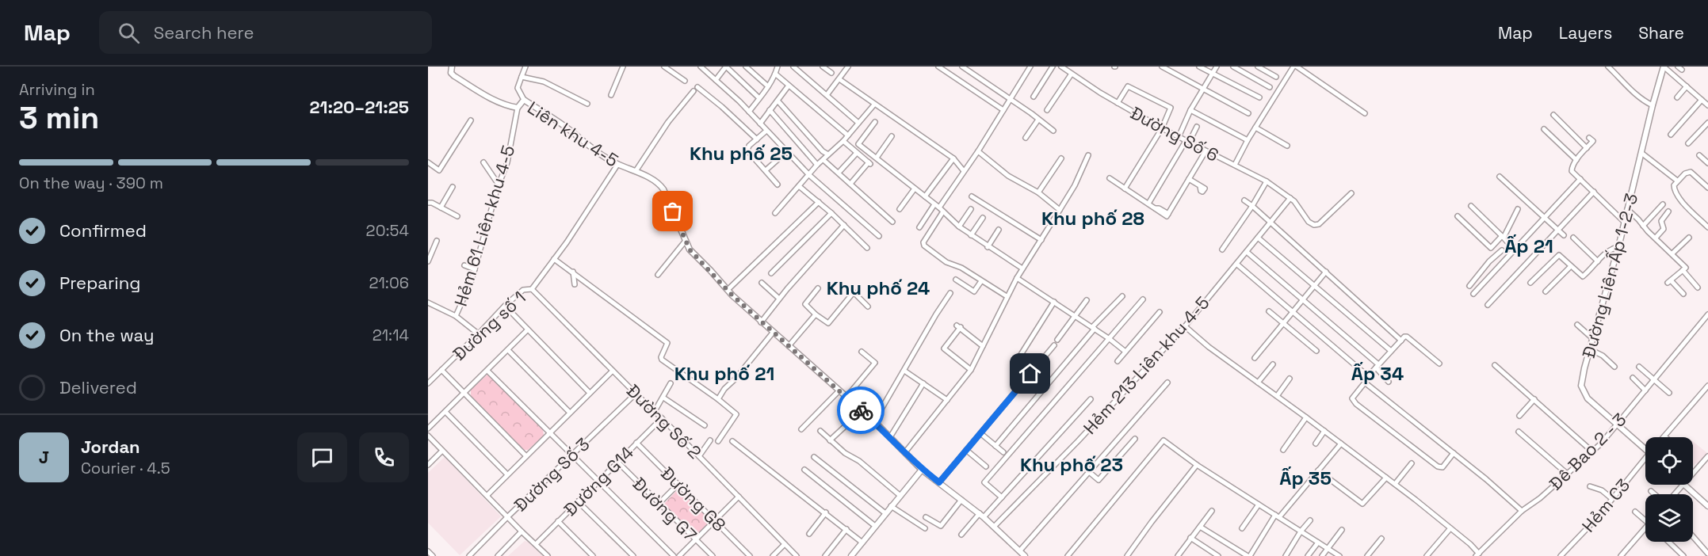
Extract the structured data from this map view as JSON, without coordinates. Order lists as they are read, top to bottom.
{
  "streets": {
    "street": [
      "Liên khu 4-5",
      "Đường Số 6",
      "Hẻm 61 Liên khu 4-5",
      "Đường Liên Ấp 1-2-3",
      "Đường số 1",
      "Hẻm 213 Liên khu 4-5",
      "Đường Số 2",
      "Đê Bao 2 - 3",
      "Đường Số 3",
      "Đường G14",
      "Đường G8",
      "Hẻm C3",
      "Đường G7"
    ]
  },
  "crossings": [
    ["Liên khu 4-5", "Hẻm 61 Liên khu 4-5"],
    ["Liên khu 4-5", "Đường số 1"],
    ["Liên khu 4-5", "Hẻm 213 Liên khu 4-5"],
    ["Đường Số 6", "Hẻm 213 Liên khu 4-5"],
    ["Đường Liên Ấp 1-2-3", "Đê Bao 2 - 3"],
    ["Đường số 1", "Đường Số 2"],
    ["Đường Số 2", "Đường Số 3"],
    ["Đường Số 2", "Đường G14"],
    ["Đường G14", "Đường G8"],
    ["Đường G14", "Đường G7"]
  ],
  "districts": [
    "Khu phố 25",
    "Khu phố 28",
    "Ấp 21",
    "Khu phố 24",
    "Khu phố 21",
    "Ấp 34",
    "Khu phố 23",
    "Ấp 35"
  ],
  "page": {
    "header": "Map",
    "search": "Search here",
    "nav": ["Map", "Layers", "Share"],
    "heading": ["3 min", "Arriving in", "21:20–21:25"],
    "panel": ["Jordan", "Courier · 4.5"],
    "bar": "On the way · 390 m",
    "list": [
      ["Confirmed", "20:54"],
      ["Preparing", "21:06"],
      ["On the way", "21:14"],
      "Delivered"
    ],
    "round": "J"
  }
}
